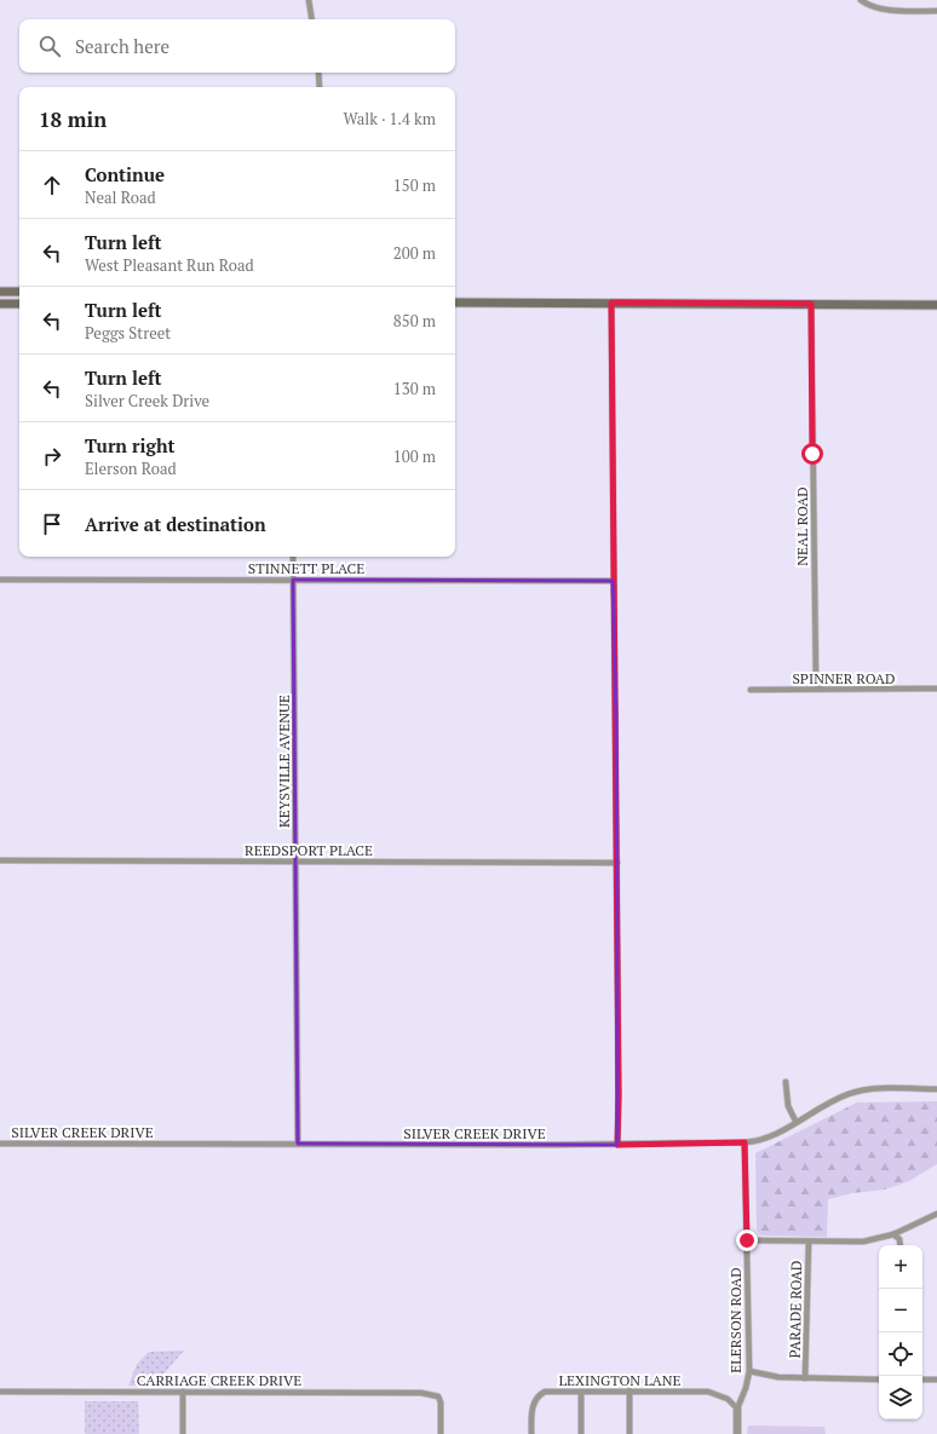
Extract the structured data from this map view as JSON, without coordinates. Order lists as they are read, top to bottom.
{
  "streets": {
    "street": [
      "NEAL ROAD",
      "STINNETT PLACE",
      "SPINNER ROAD",
      "KEYSVILLE AVENUE",
      "REEDSPORT PLACE",
      "SILVER CREEK DRIVE",
      "PARADE ROAD",
      "ELERSON ROAD",
      "CARRIAGE CREEK DRIVE",
      "LEXINGTON LANE"
    ]
  },
  "crossings": [
    ["NEAL ROAD", "SPINNER ROAD"],
    ["STINNETT PLACE", "KEYSVILLE AVENUE"],
    ["KEYSVILLE AVENUE", "REEDSPORT PLACE"],
    ["KEYSVILLE AVENUE", "SILVER CREEK DRIVE"],
    ["SILVER CREEK DRIVE", "ELERSON ROAD"],
    ["ELERSON ROAD", "LEXINGTON LANE"]
  ],
  "page": {
    "search": "Search here",
    "heading": ["18 min", "Walk · 1.4 km"],
    "list": [
      ["Continue", "Neal Road", "150 m"],
      ["Turn left", "West Pleasant Run Road", "200 m"],
      ["Turn left", "Peggs Street", "850 m"],
      ["Turn left", "Silver Creek Drive", "130 m"],
      ["Turn right", "Elerson Road", "100 m"],
      "Arrive at destination"
    ],
    "map_buttons": ["+", "−"]
  }
}
